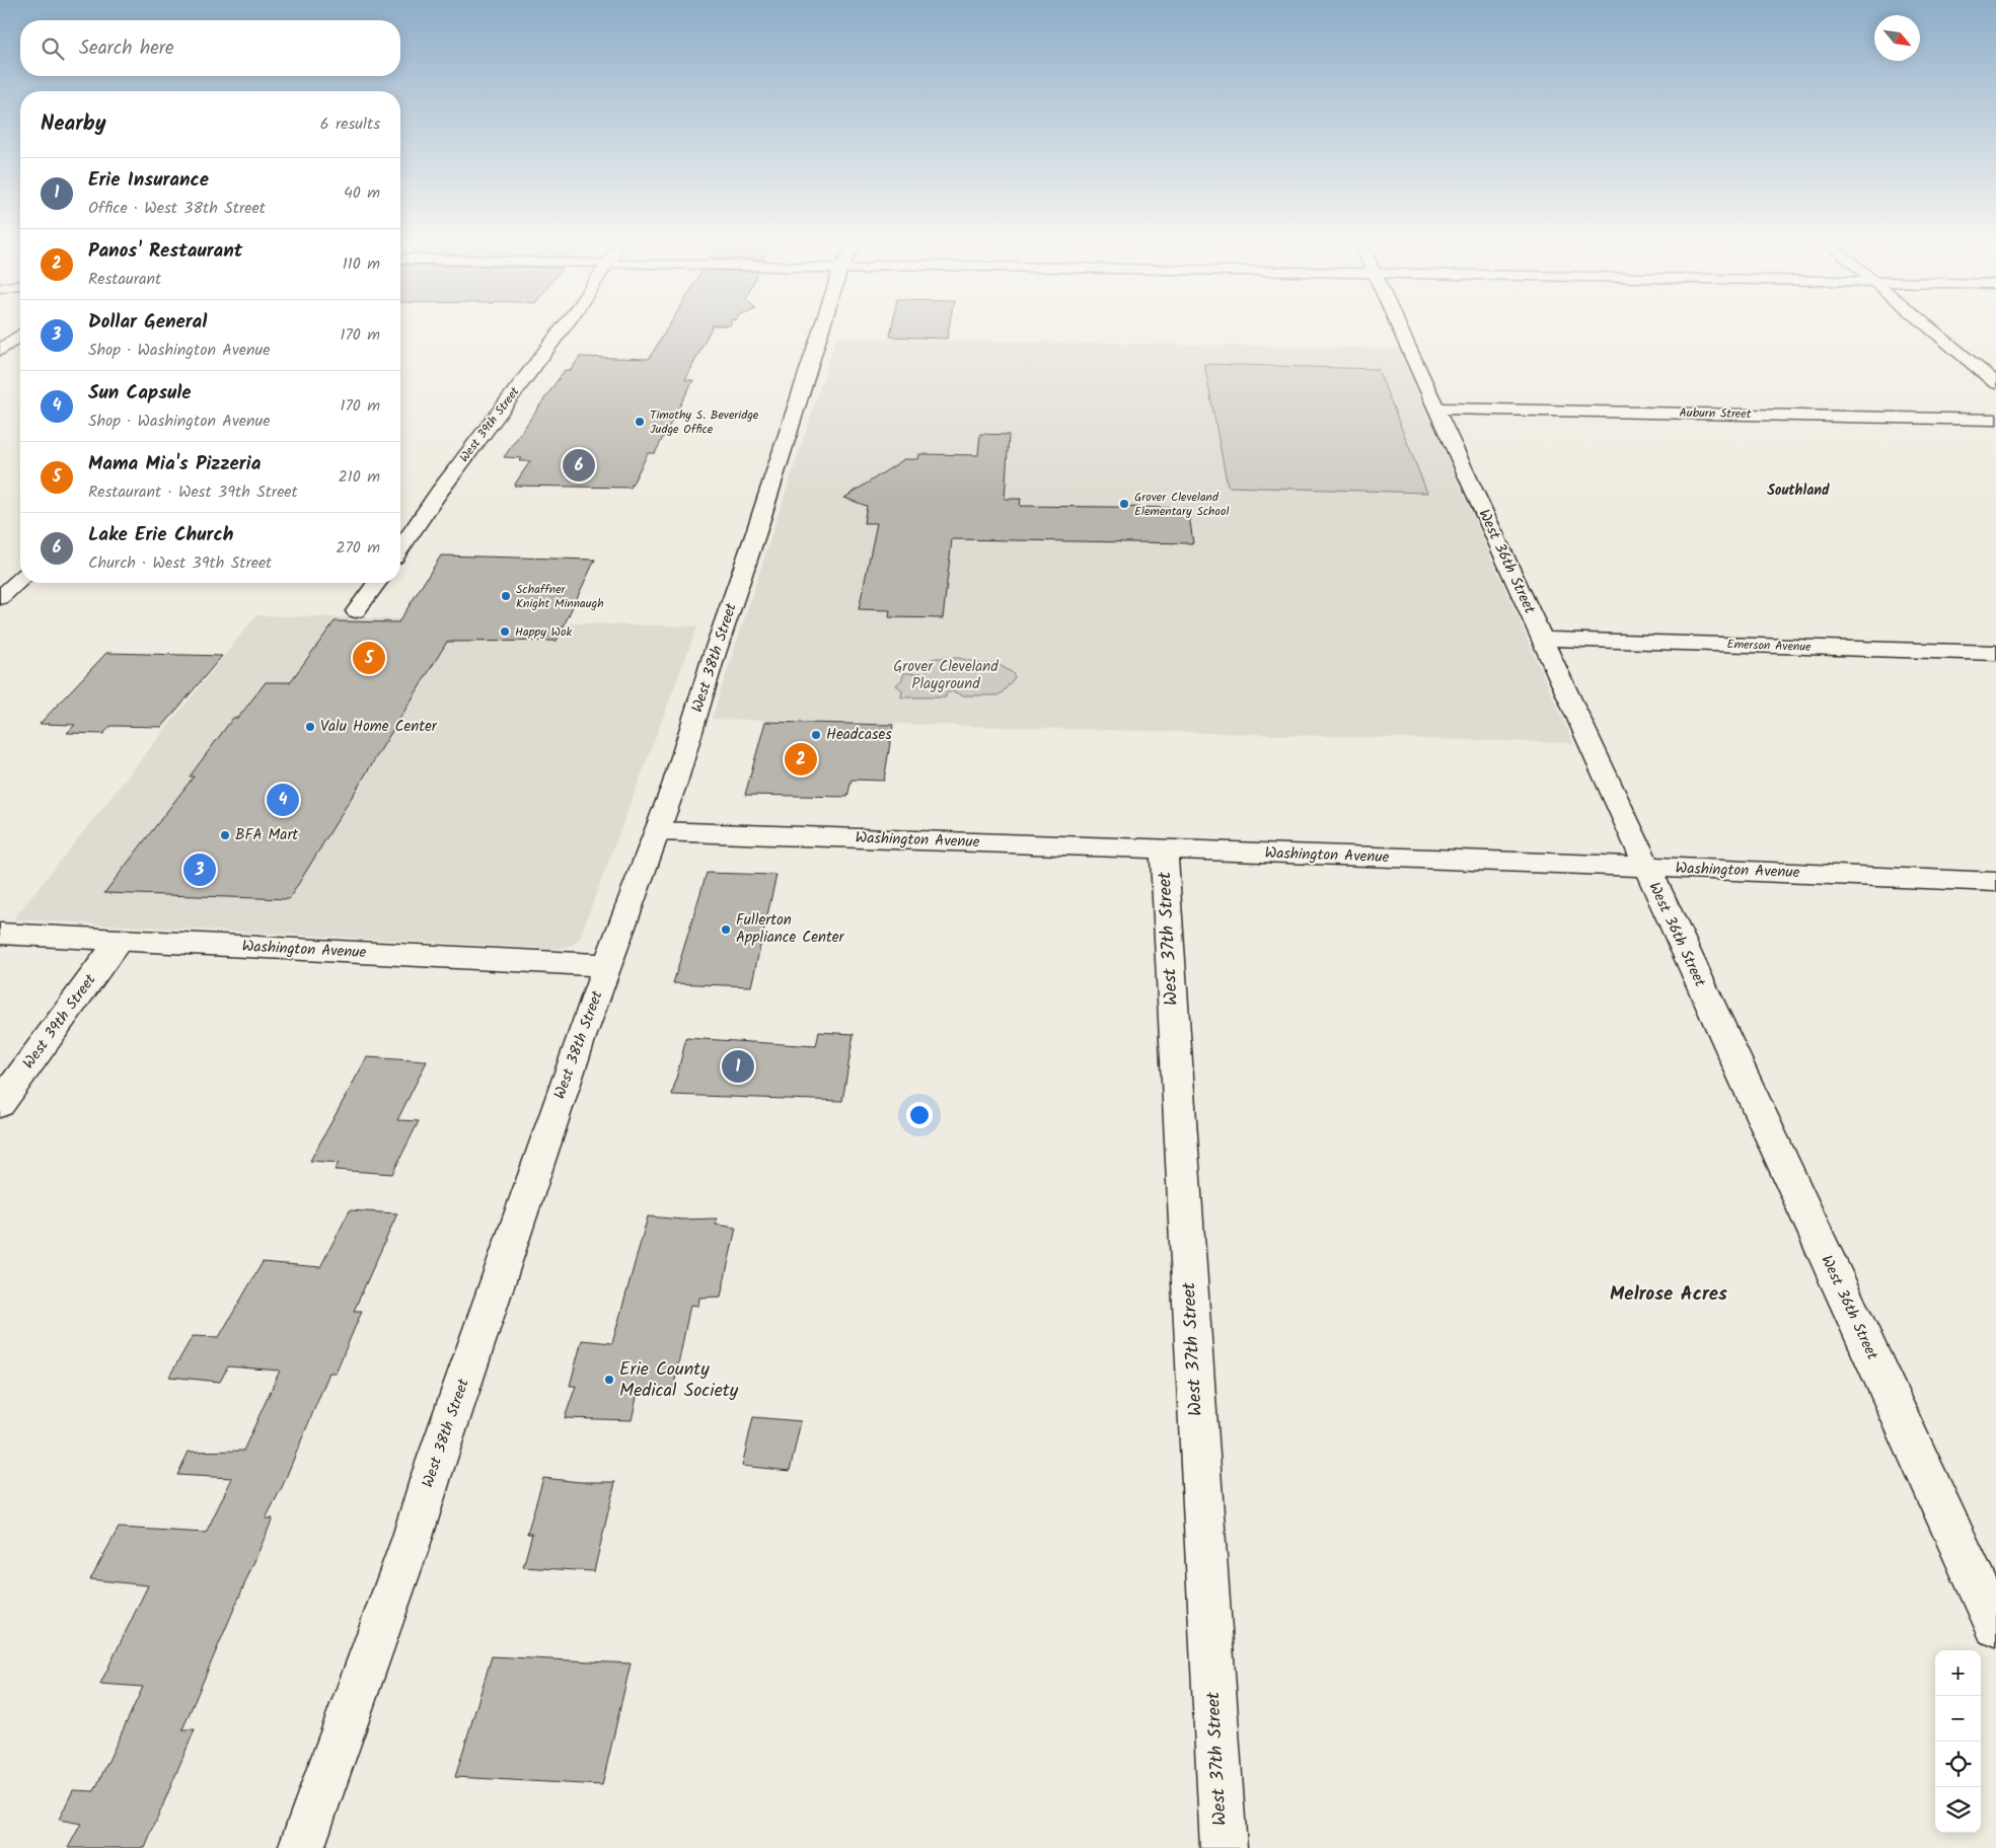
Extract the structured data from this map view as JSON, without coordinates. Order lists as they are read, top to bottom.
{
  "streets": {
    "street": [
      "Auburn Street",
      "West 39th Street",
      "West 36th Street",
      "Emerson Avenue",
      "West 38th Street",
      "Washington Avenue",
      "West 37th Street"
    ]
  },
  "crossings": [
    ["Auburn Street", "West 36th Street"],
    ["West 39th Street", "Washington Avenue"],
    ["West 36th Street", "Emerson Avenue"],
    ["West 36th Street", "Washington Avenue"],
    ["West 38th Street", "Washington Avenue"],
    ["Washington Avenue", "West 37th Street"]
  ],
  "districts": ["Southland", "Melrose Acres"],
  "parks": ["Grover Cleveland Playground"],
  "places": [
    "Timothy S. Beveridge Judge Office",
    "Grover Cleveland Elementary School",
    "Schaffner Knight Minnaugh",
    "Happy Wok",
    "Valu Home Center",
    "Headcases",
    "BFA Mart",
    "Fullerton Appliance Center",
    "Erie County Medical Society"
  ],
  "north": "bottom right",
  "page": {
    "search": "Search here",
    "heading": ["Nearby", "6 results"],
    "list": [
      {
        "mark": "1",
        "name": "Erie Insurance",
        "note": "Office · West 38th Street",
        "value": "40 m"
      },
      {
        "mark": "2",
        "name": "Panos' Restaurant",
        "note": "Restaurant",
        "value": "110 m"
      },
      {
        "mark": "3",
        "name": "Dollar General",
        "note": "Shop · Washington Avenue",
        "value": "170 m"
      },
      {
        "mark": "4",
        "name": "Sun Capsule",
        "note": "Shop · Washington Avenue",
        "value": "170 m"
      },
      {
        "mark": "5",
        "name": "Mama Mia's Pizzeria",
        "note": "Restaurant · West 39th Street",
        "value": "210 m"
      },
      {
        "mark": "6",
        "name": "Lake Erie Church",
        "note": "Church · West 39th Street",
        "value": "270 m"
      }
    ],
    "pins": [
      "6",
      "5",
      "2",
      "4",
      "3",
      "1"
    ],
    "map_buttons": ["+", "−"]
  }
}
